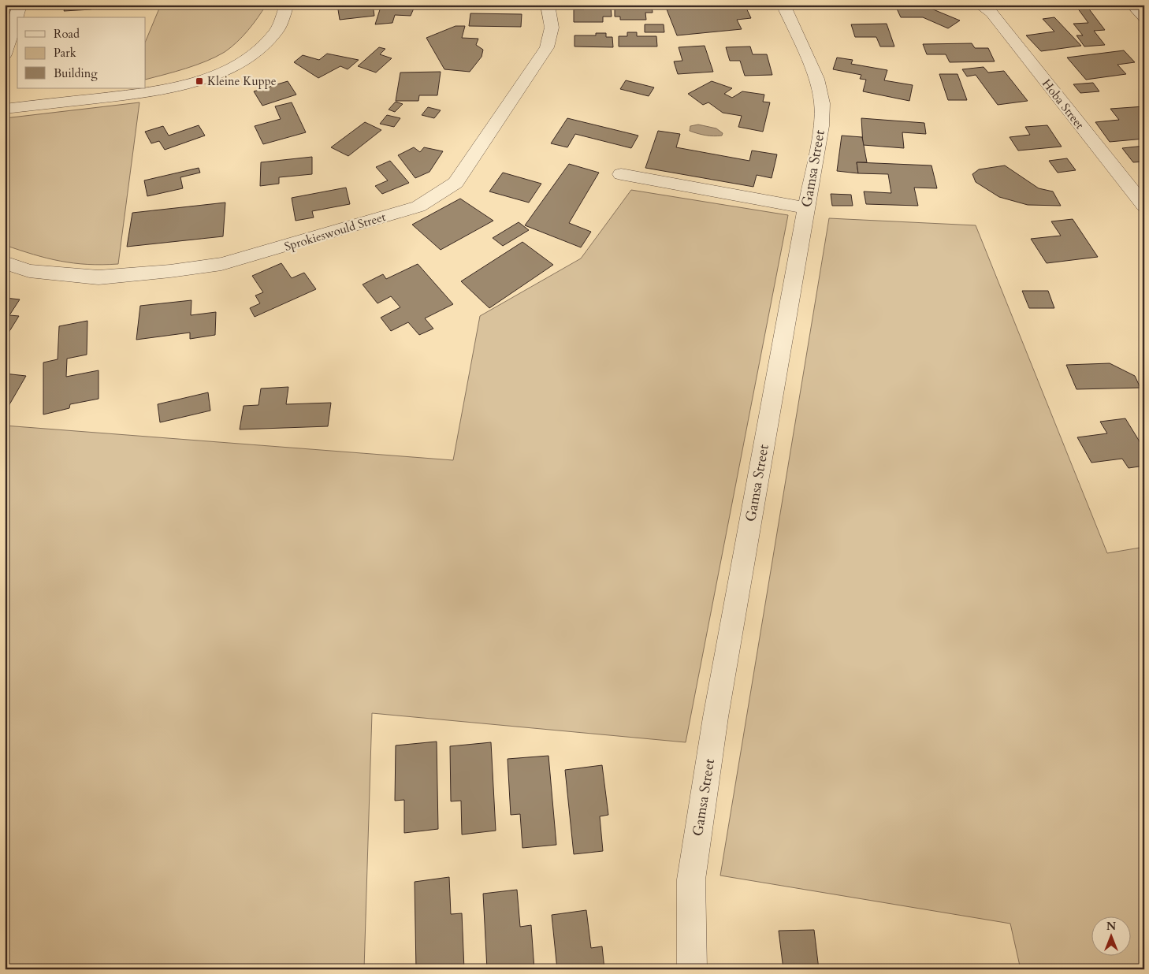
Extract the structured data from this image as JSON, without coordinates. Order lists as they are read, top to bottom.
{
  "streets": {
    "street": ["Hoba Street", "Gamsa Street", "Sprokieswould Street"]
  },
  "places": {
    "transit": ["Kleine Kuppe"]
  },
  "legend": ["Road", "Park", "Building"],
  "north": "top"
}
